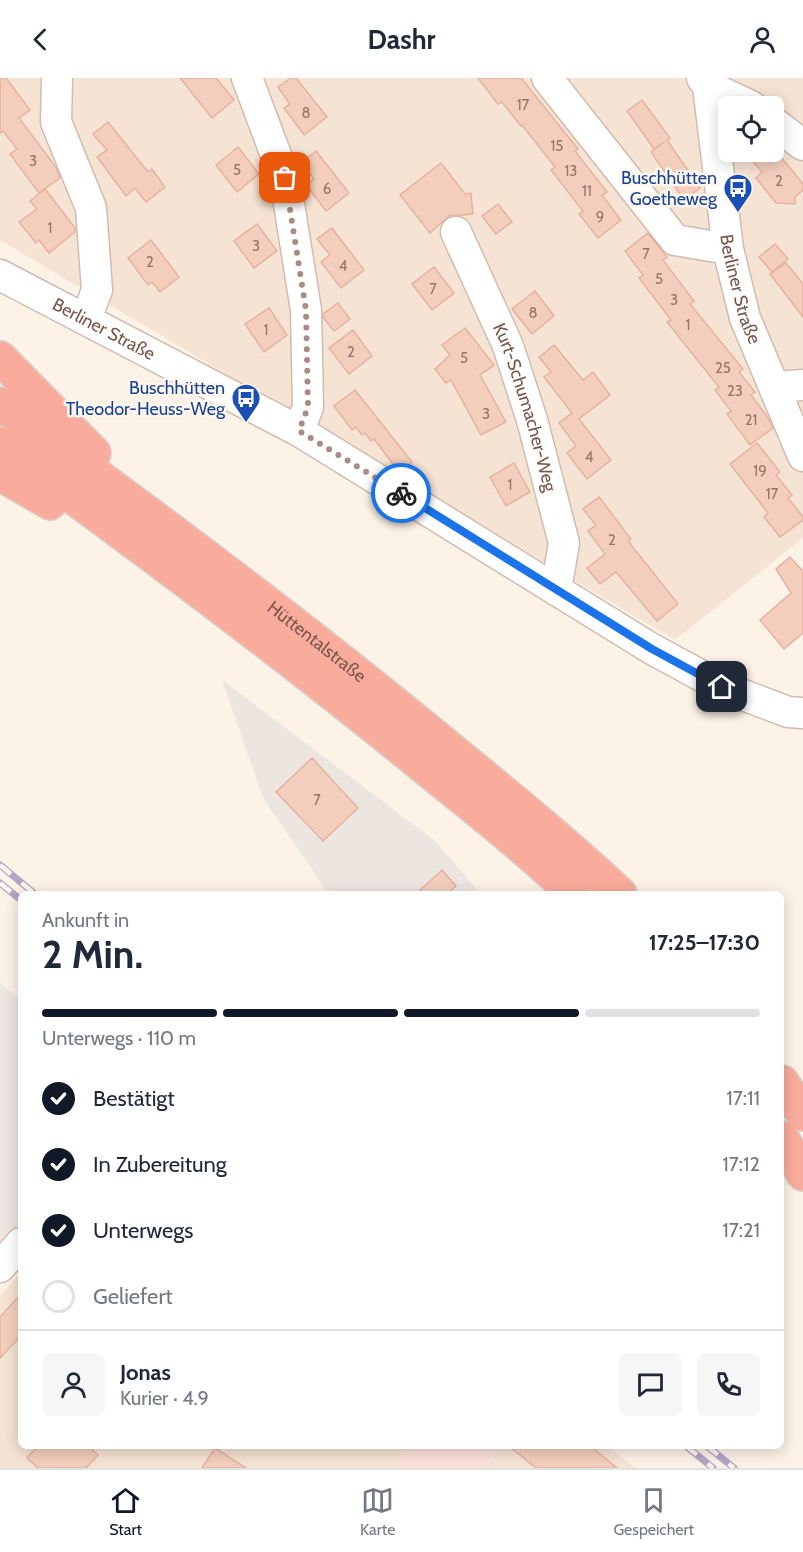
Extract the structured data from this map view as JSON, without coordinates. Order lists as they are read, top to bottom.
{
  "streets": {
    "highway": ["Hüttentalstraße"],
    "street": ["Berliner Straße", "Kurt-Schumacher-Weg"]
  },
  "crossings": [
    ["Berliner Straße", "Kurt-Schumacher-Weg"]
  ],
  "places": {
    "bus stop": ["Buschhütten Goetheweg", "Buschhütten Theodor-Heuss-Weg"]
  },
  "house_numbers": [
    "17",
    "8",
    "15",
    "3",
    "5",
    "13",
    "2",
    "6",
    "11",
    "9",
    "1",
    "3",
    "7",
    "2",
    "4",
    "5",
    "7",
    "3",
    "8",
    "1",
    "1",
    "2",
    "5",
    "25",
    "23",
    "3",
    "21",
    "4",
    "19",
    "1",
    "17",
    "2",
    "7"
  ],
  "page": {
    "header": "Dashr",
    "heading": ["2 Min.", "Ankunft in", "17:25–17:30"],
    "panel": ["Jonas", "Kurier · 4.9"],
    "bar": "Unterwegs · 110 m",
    "list": [
      ["Bestätigt", "17:11"],
      ["In Zubereitung", "17:12"],
      ["Unterwegs", "17:21"],
      "Geliefert"
    ],
    "tabs": ["Start", "Karte", "Gespeichert"]
  }
}
